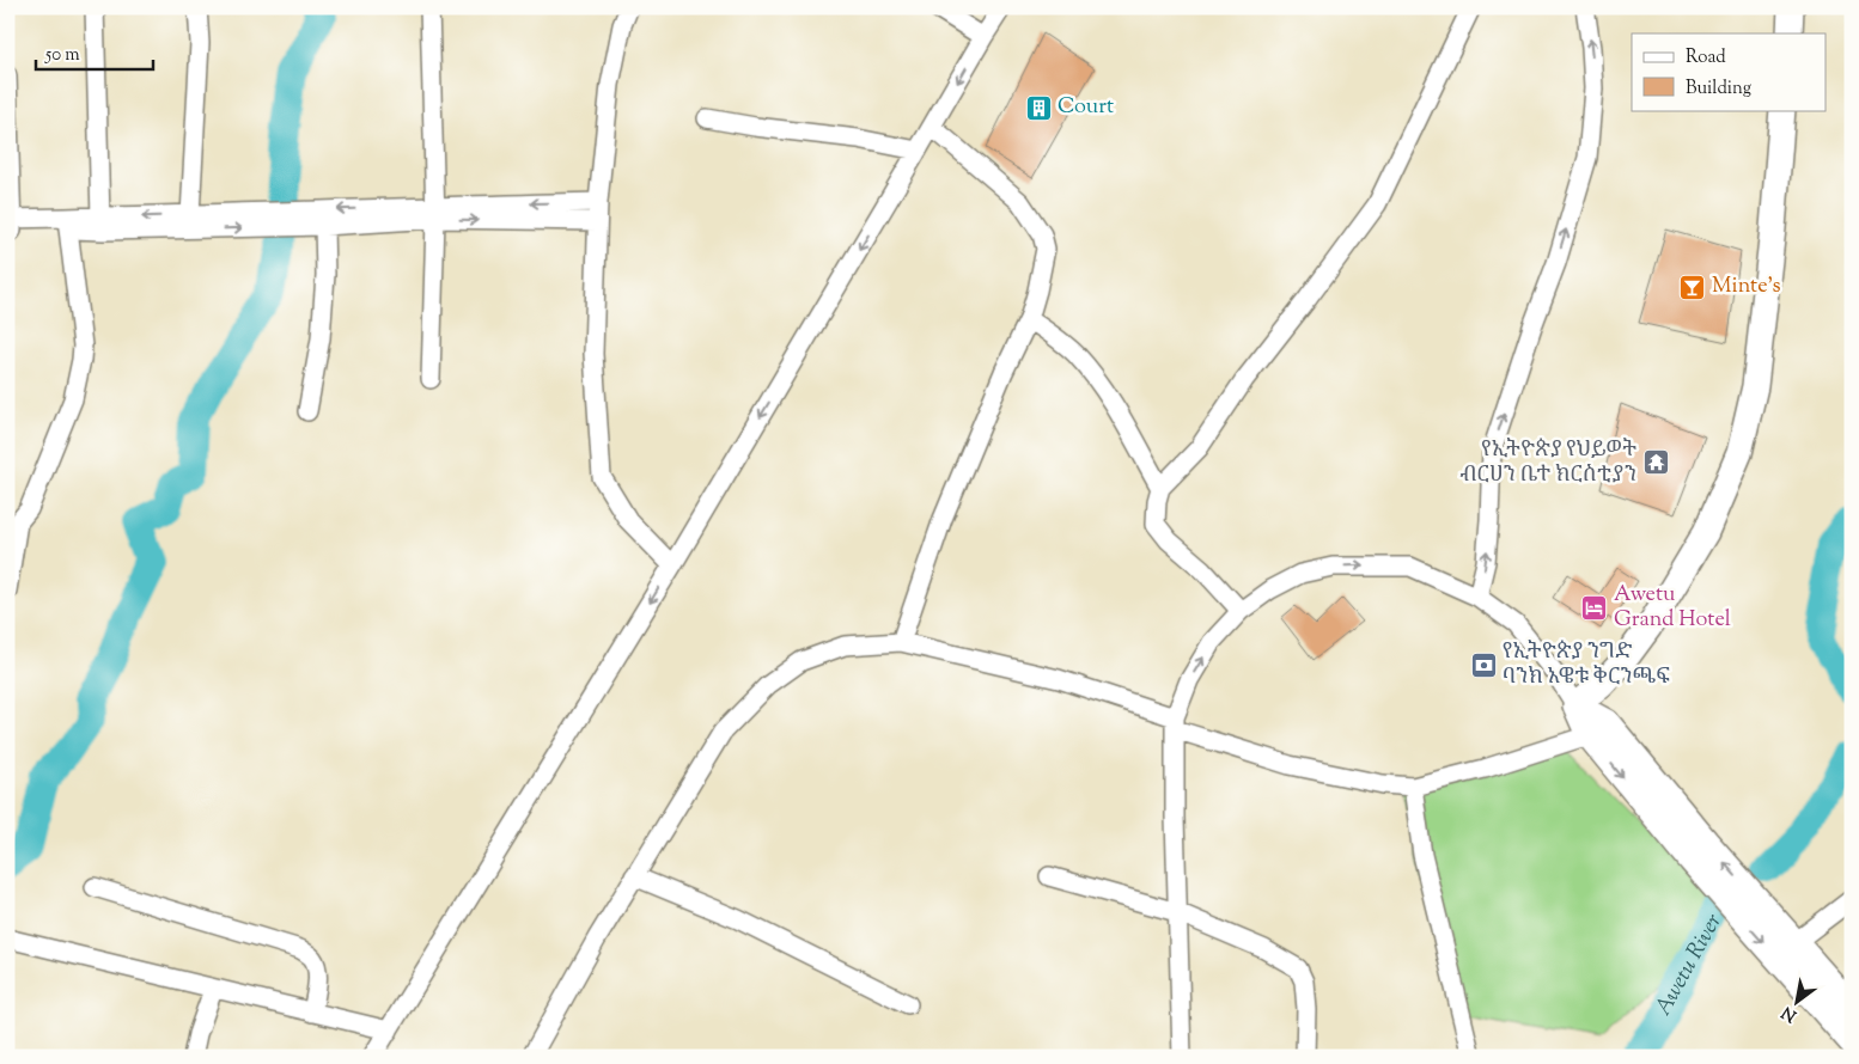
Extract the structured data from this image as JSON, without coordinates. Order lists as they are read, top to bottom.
{
  "water": ["Awetu River"],
  "places": {
    "building": ["Court"],
    "bar": ["Minte's"],
    "temple": ["የኢትዮጵያ የህይወት ብርሀን ቤተ ክርስቲያን"],
    "hotel": ["Awetu Grand Hotel"],
    "bank": ["የኢትዮጵያ ንግድ ባንክ አዌቱ ቅርንጫፍ"]
  },
  "legend": ["Road", "Building"],
  "scale_bar": "50 m",
  "north": "bottom left"
}
